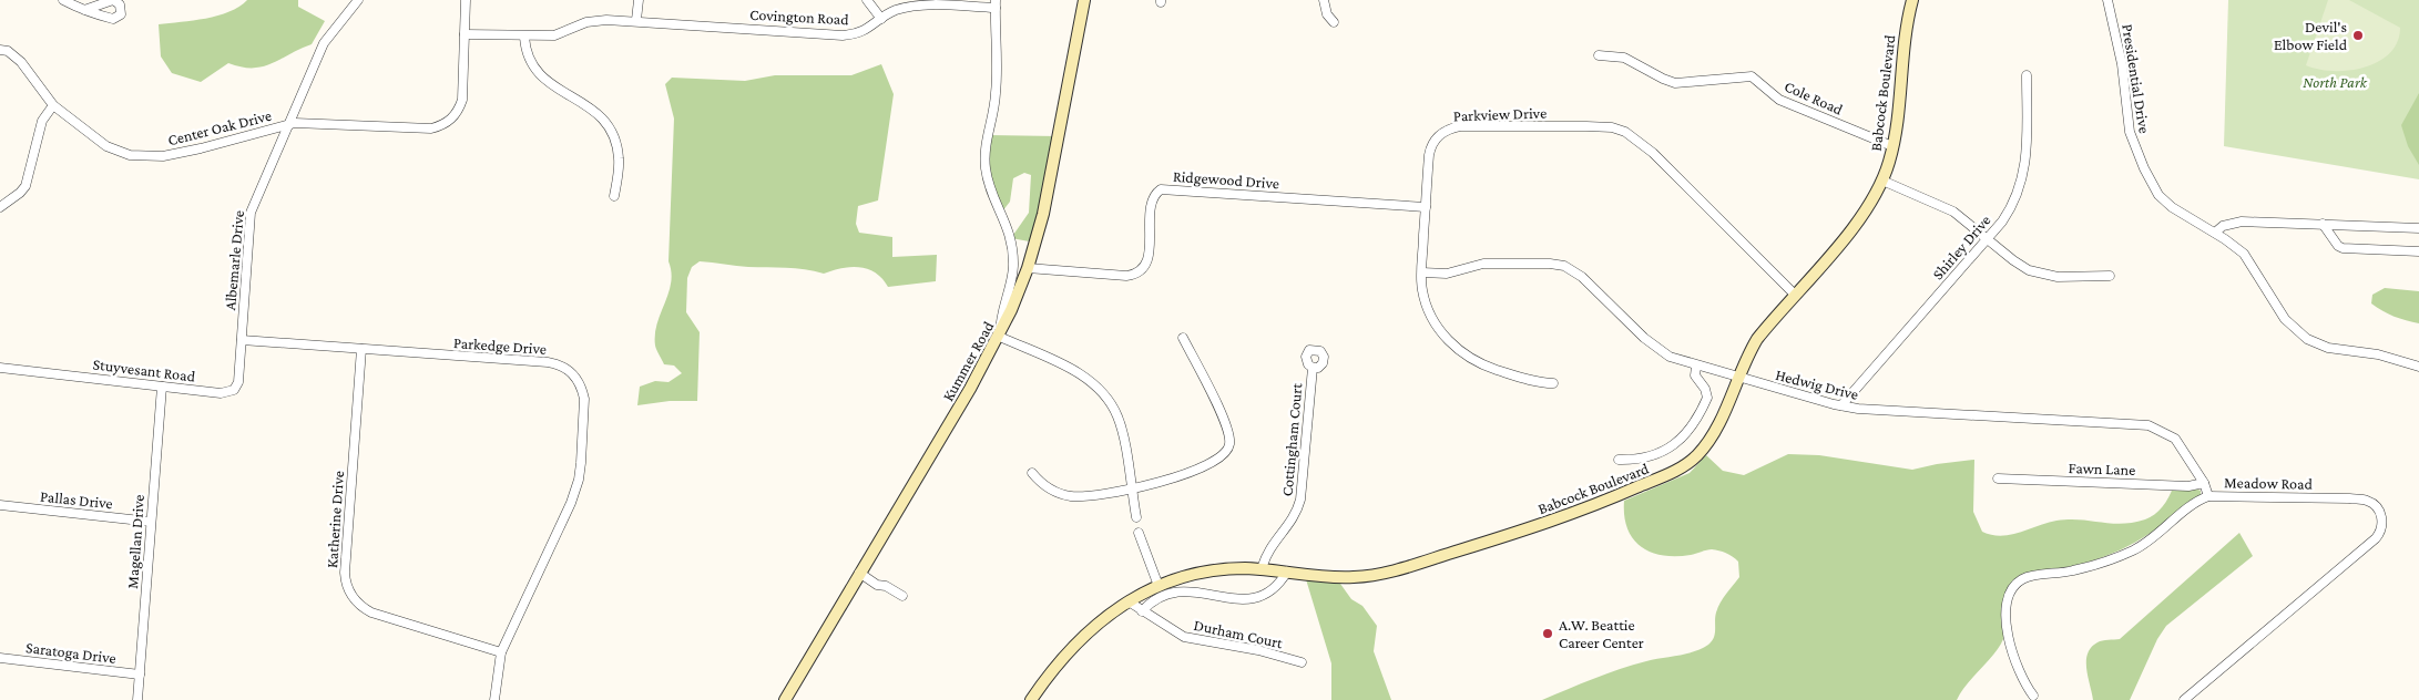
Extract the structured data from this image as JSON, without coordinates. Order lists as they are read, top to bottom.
{
  "streets": {
    "main road": ["Babcock Boulevard", "Kummer Road"],
    "street": [
      "Covington Road",
      "Presidential Drive",
      "Cole Road",
      "Parkview Drive",
      "Center Oak Drive",
      "Ridgewood Drive",
      "Shirley Drive",
      "Albemarle Drive",
      "Parkedge Drive",
      "Stuyvesant Road",
      "Hedwig Drive",
      "Cottingham Court",
      "Fawn Lane",
      "Meadow Road",
      "Pallas Drive",
      "Katherine Drive",
      "Magellan Drive",
      "Durham Court",
      "Saratoga Drive"
    ]
  },
  "crossings": [
    ["Covington Road", "Center Oak Drive"],
    ["Babcock Boulevard", "Cole Road"],
    ["Babcock Boulevard", "Parkview Drive"],
    ["Babcock Boulevard", "Hedwig Drive"],
    ["Babcock Boulevard", "Cottingham Court"],
    ["Babcock Boulevard", "Durham Court"],
    ["Parkview Drive", "Ridgewood Drive"],
    ["Parkview Drive", "Hedwig Drive"],
    ["Center Oak Drive", "Albemarle Drive"],
    ["Ridgewood Drive", "Kummer Road"],
    ["Shirley Drive", "Hedwig Drive"],
    ["Albemarle Drive", "Parkedge Drive"],
    ["Albemarle Drive", "Stuyvesant Road"],
    ["Parkedge Drive", "Stuyvesant Road"],
    ["Parkedge Drive", "Katherine Drive"],
    ["Stuyvesant Road", "Magellan Drive"],
    ["Hedwig Drive", "Fawn Lane"],
    ["Hedwig Drive", "Meadow Road"],
    ["Pallas Drive", "Magellan Drive"],
    ["Magellan Drive", "Saratoga Drive"]
  ],
  "parks": ["North Park"],
  "places": ["Devil's Elbow Field", "A.W. Beattie Career Center"]
}
